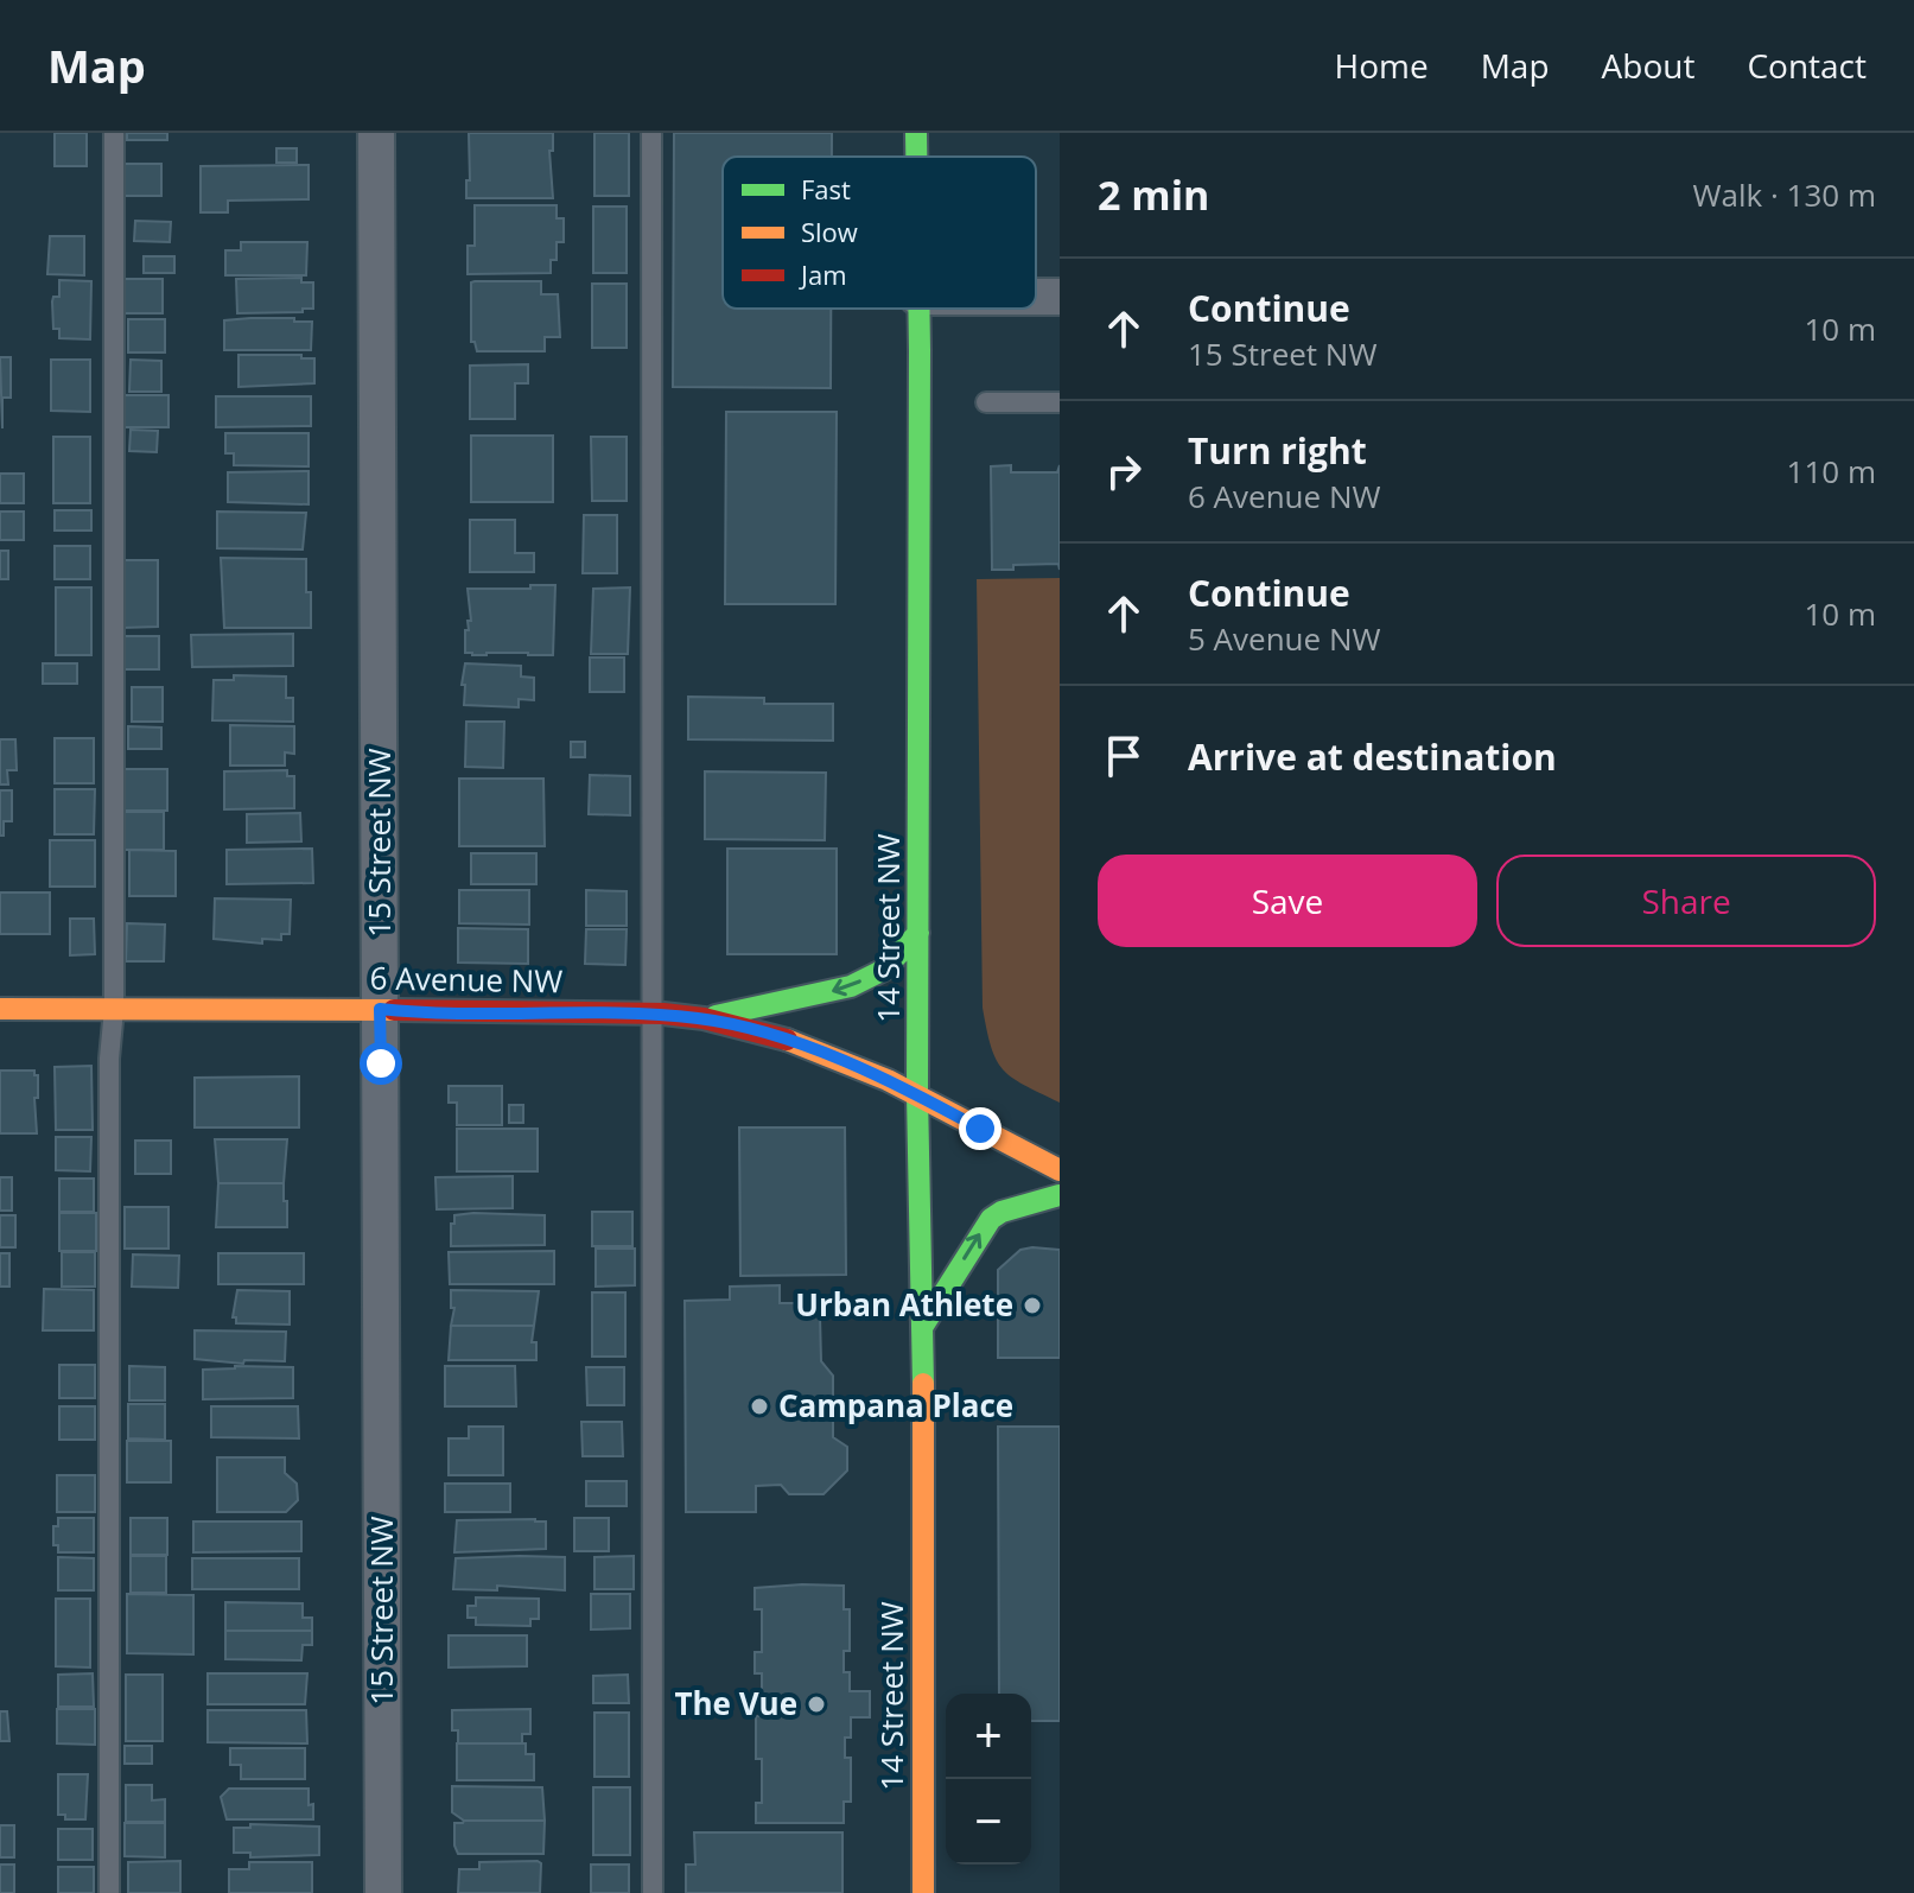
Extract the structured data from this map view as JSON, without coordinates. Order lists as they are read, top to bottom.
{
  "streets": {
    "main road": ["14 Street NW", "6 Avenue NW"],
    "street": ["15 Street NW"]
  },
  "crossings": [
    ["15 Street NW", "6 Avenue NW"],
    ["14 Street NW", "6 Avenue NW"]
  ],
  "places": ["Urban Athlete", "Campana Place", "The Vue"],
  "legend": ["Fast", "Slow", "Jam"],
  "page": {
    "header": "Map",
    "nav": [
      "Home",
      "Map",
      "About",
      "Contact"
    ],
    "heading": ["2 min", "Walk · 130 m"],
    "list": [
      ["Continue", "15 Street NW", "10 m"],
      ["Turn right", "6 Avenue NW", "110 m"],
      ["Continue", "5 Avenue NW", "10 m"],
      "Arrive at destination"
    ],
    "buttons": ["Save", "Share"],
    "map_buttons": ["+", "−"]
  }
}
